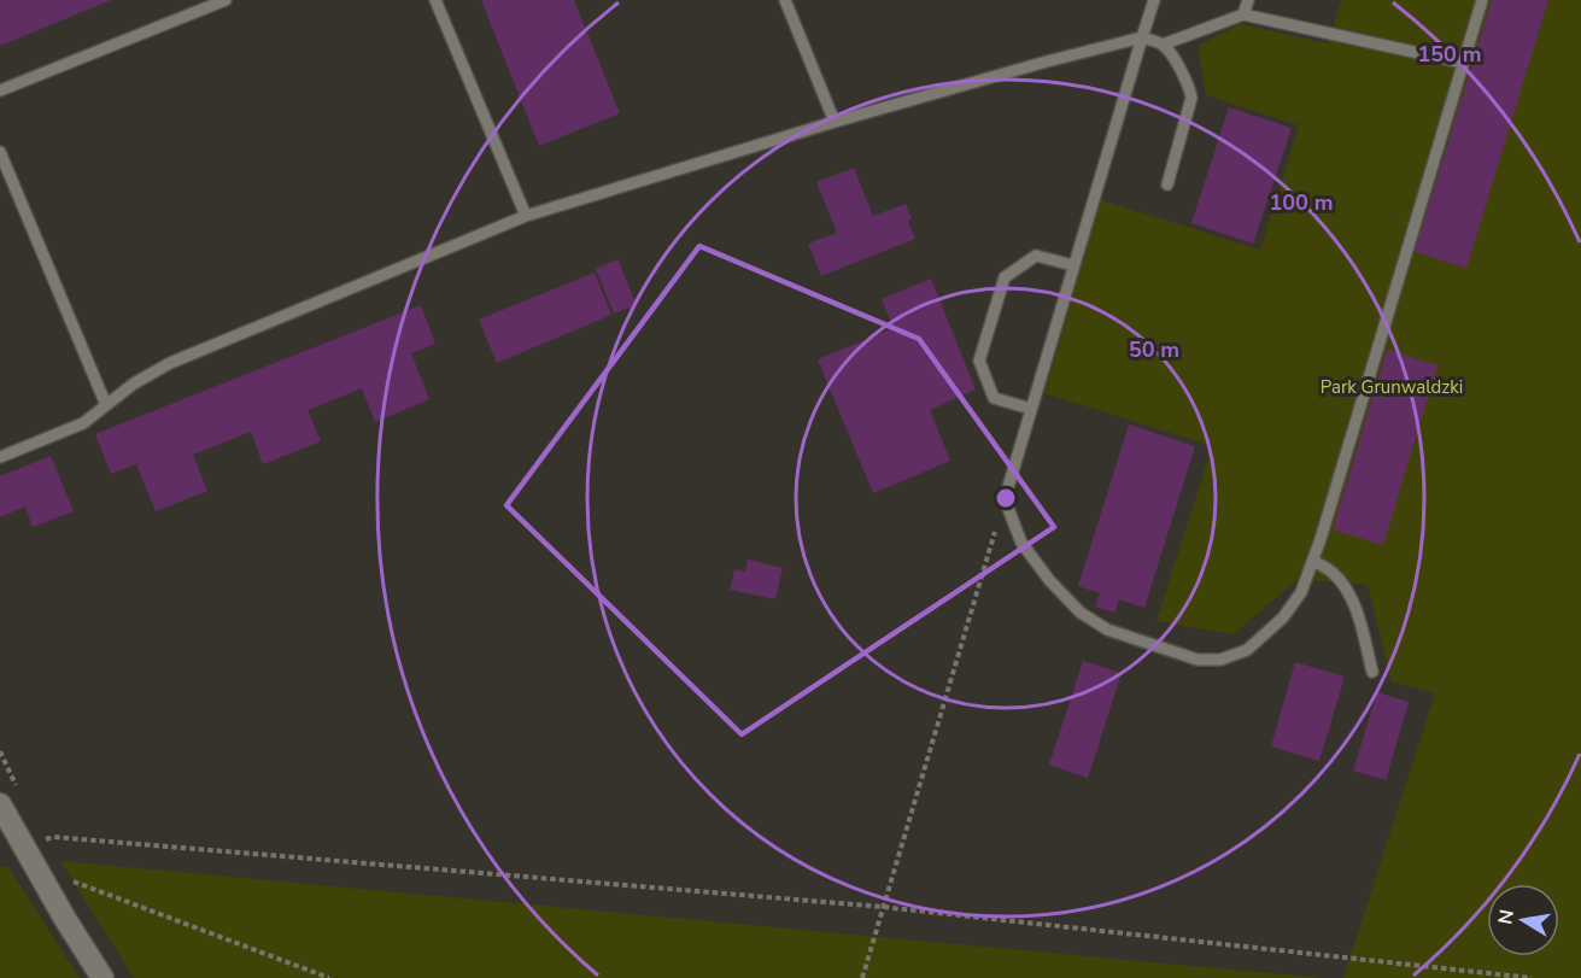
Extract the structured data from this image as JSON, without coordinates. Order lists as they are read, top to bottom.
{
  "parks": ["Park Grunwaldzki"],
  "north": "left",
  "rings": ["150 m", "100 m", "50 m"]
}
